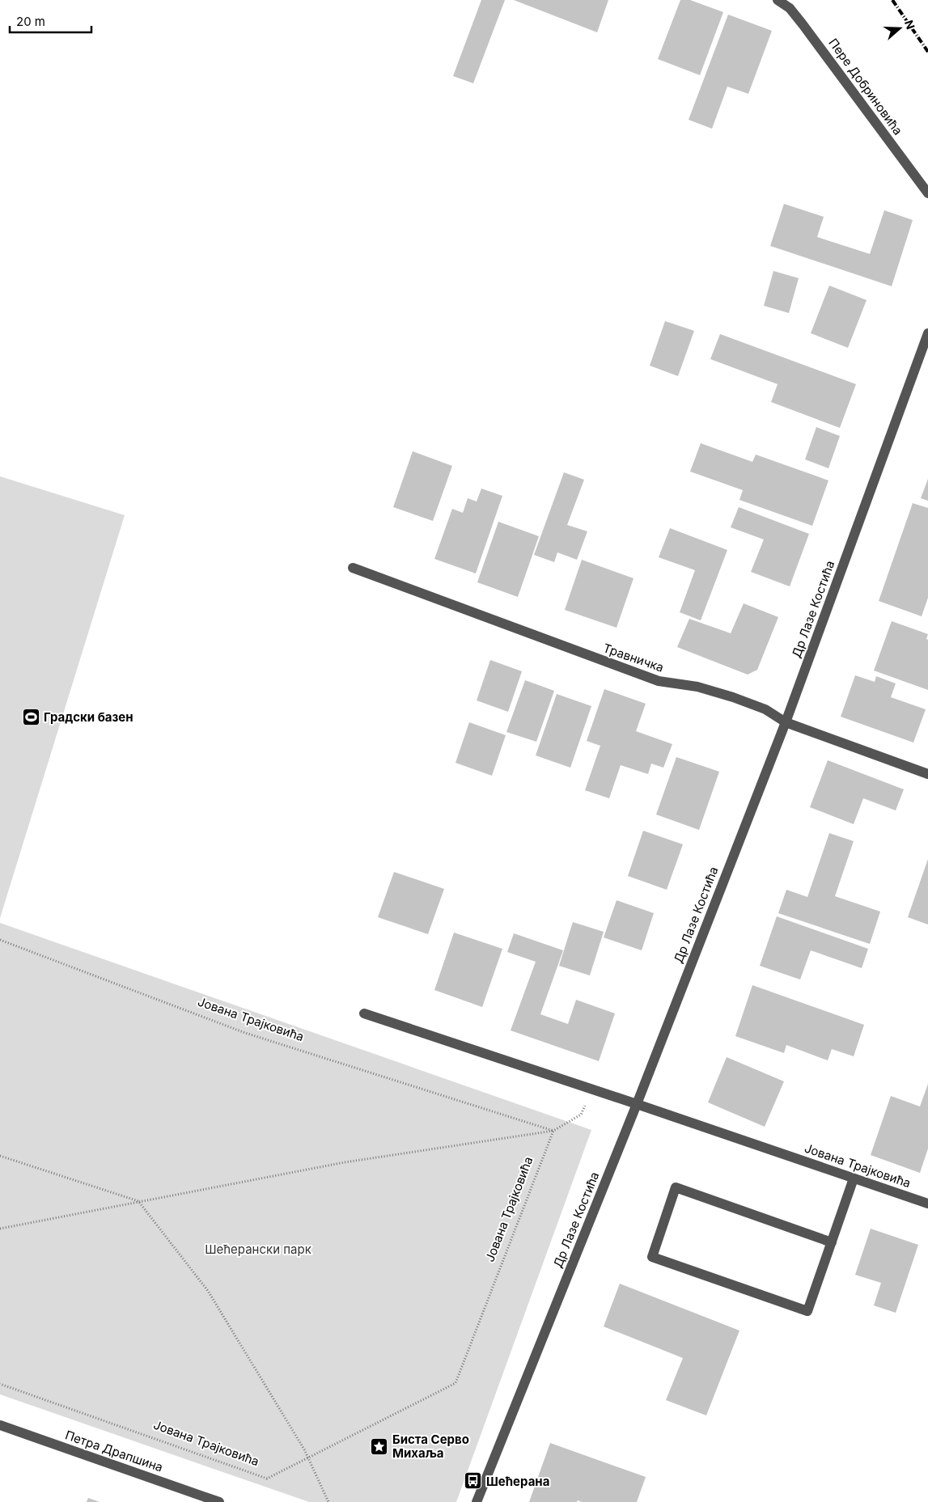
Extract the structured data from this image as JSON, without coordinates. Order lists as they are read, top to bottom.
{
  "streets": {
    "street": [
      "Пере Добриновића",
      "Др Лазе Костића",
      "Травничка",
      "Јована Трајковића",
      "Петра Драпшина"
    ]
  },
  "crossings": [
    ["Др Лазе Костића", "Травничка"],
    ["Др Лазе Костића", "Јована Трајковића"]
  ],
  "parks": ["Шећерански парк"],
  "places": {
    "sports": ["Градски базен"],
    "place": ["Биста Серво Михаља"],
    "bus stop": ["Шећерана"]
  },
  "scale_bar": "20 m",
  "north": "right"
}
